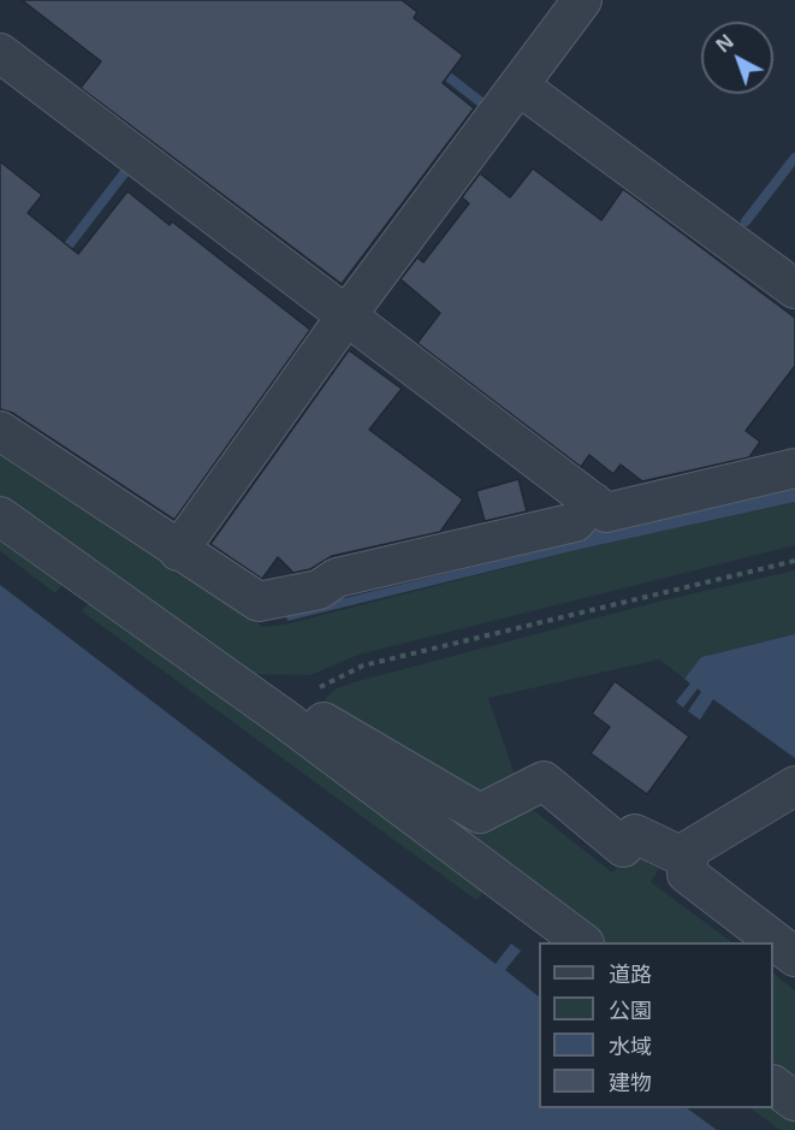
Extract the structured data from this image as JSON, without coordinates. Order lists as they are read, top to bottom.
{
  "legend": [
    "道路",
    "公園",
    "水域",
    "建物"
  ],
  "north": "top left"
}
